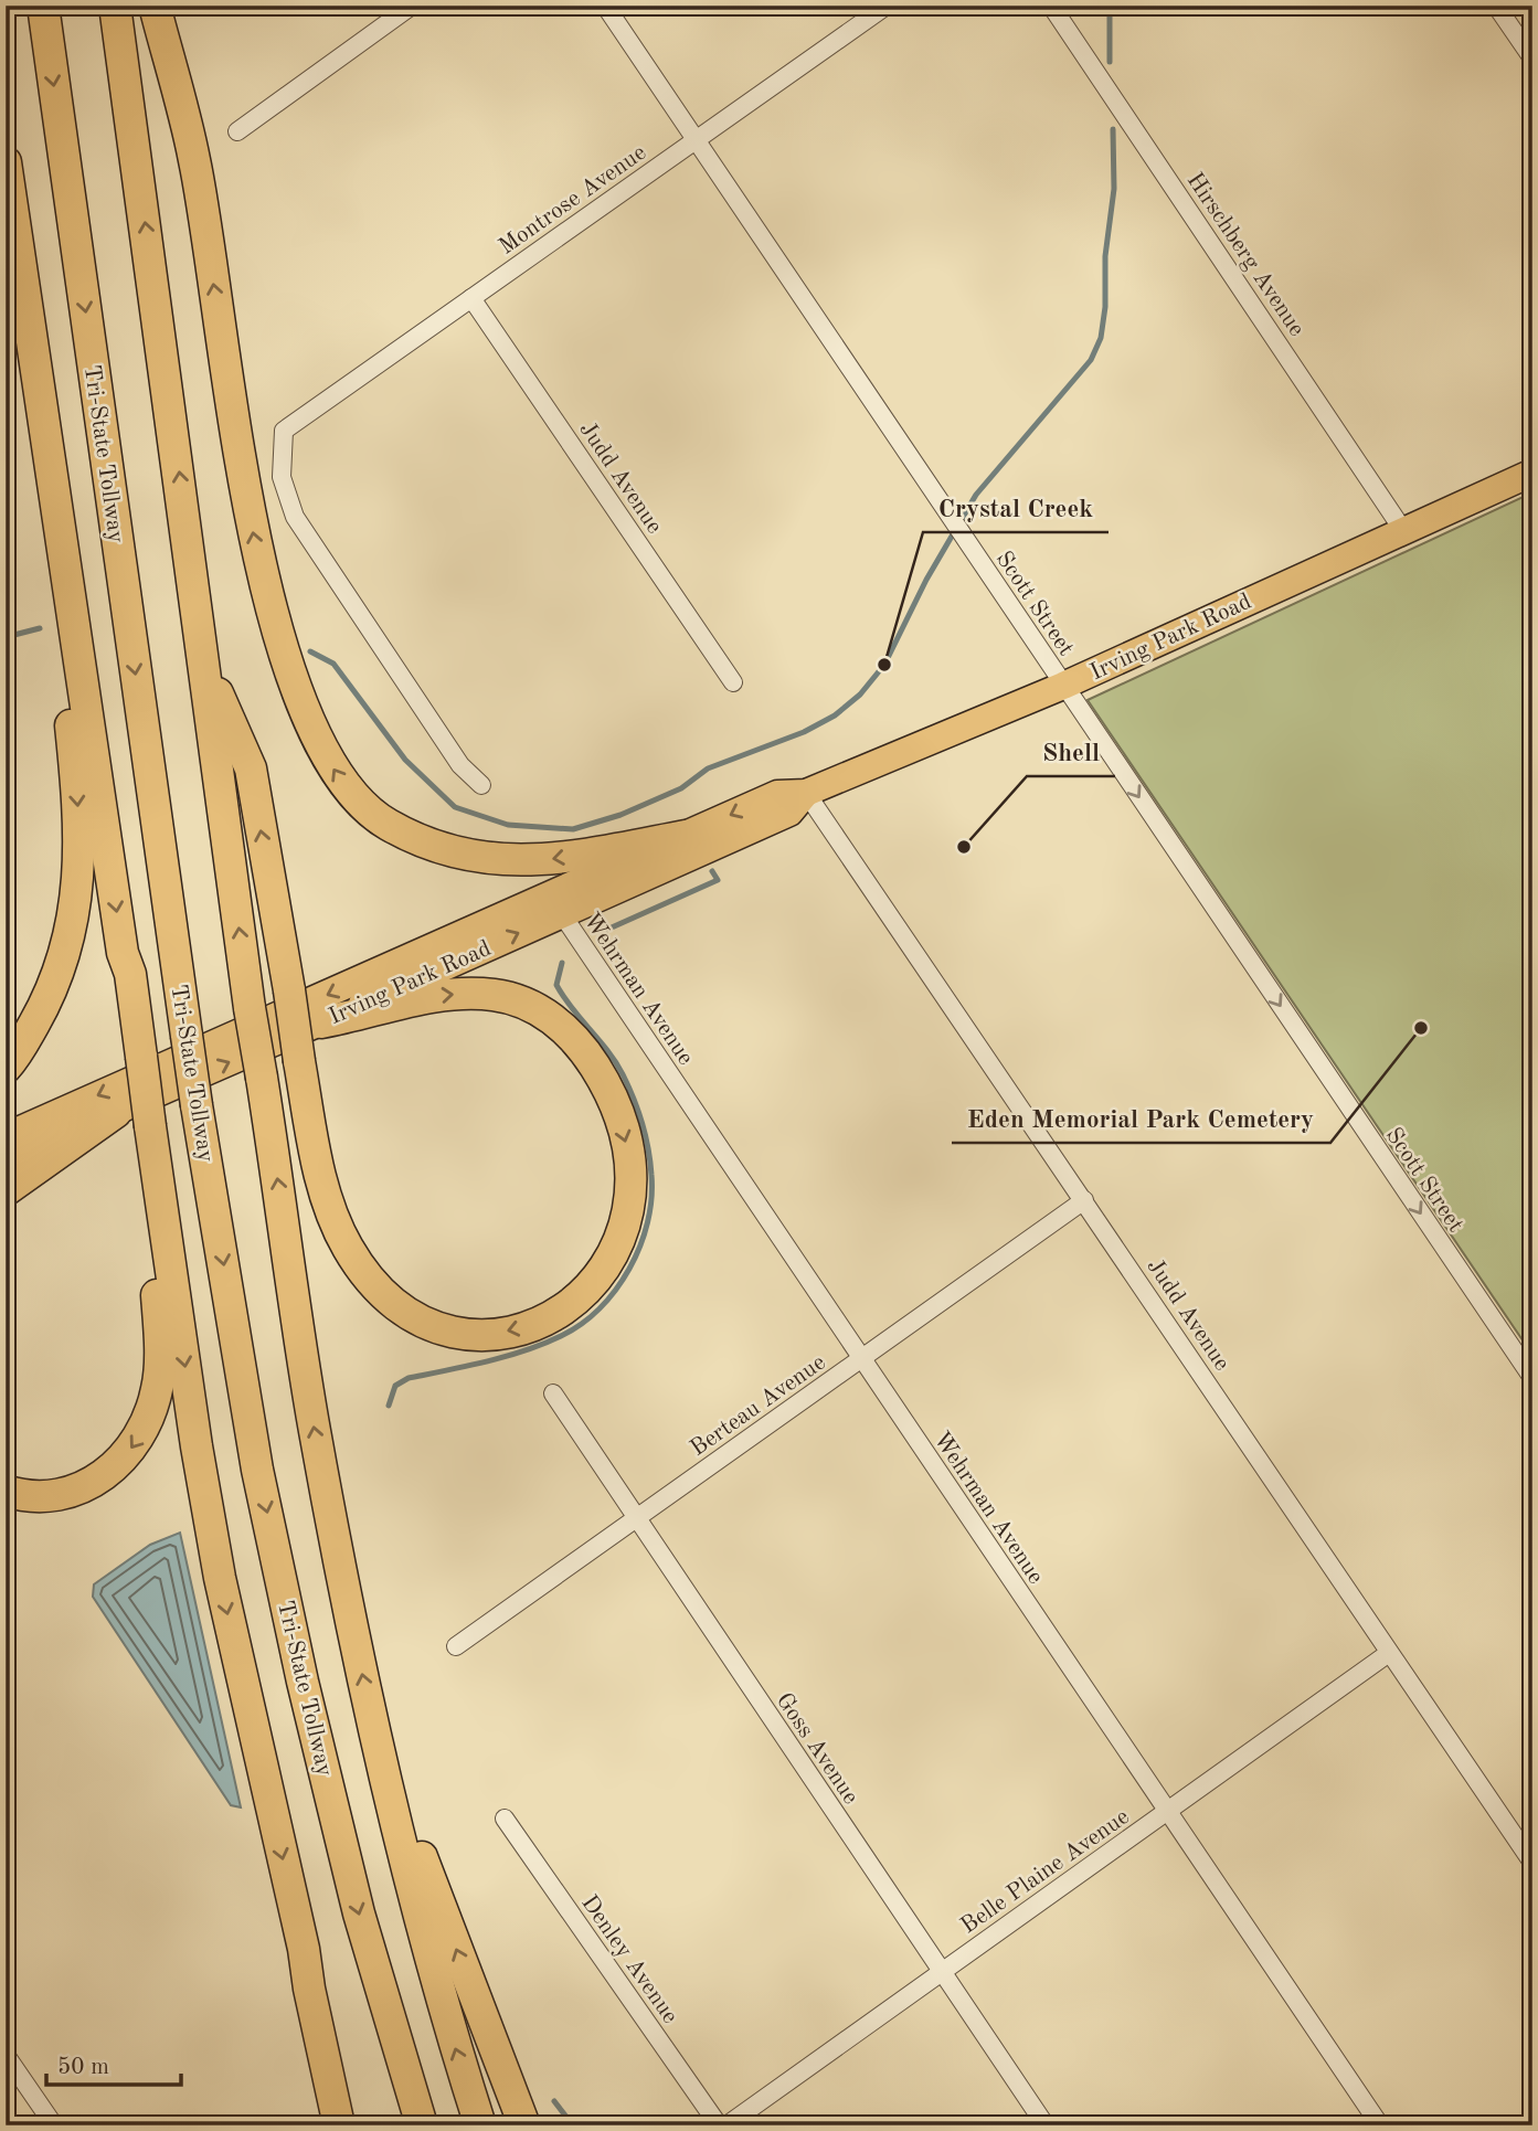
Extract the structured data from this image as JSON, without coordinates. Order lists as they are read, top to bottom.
{
  "streets": {
    "highway": ["Tri-State Tollway"],
    "main road": ["Irving Park Road"],
    "street": [
      "Montrose Avenue",
      "Hirschberg Avenue",
      "Judd Avenue",
      "Scott Street",
      "Wehrman Avenue",
      "Berteau Avenue",
      "Goss Avenue",
      "Belle Plaine Avenue",
      "Denley Avenue"
    ]
  },
  "crossings": [
    ["Montrose Avenue", "Judd Avenue"],
    ["Montrose Avenue", "Scott Street"],
    ["Hirschberg Avenue", "Irving Park Road"],
    ["Judd Avenue", "Irving Park Road"],
    ["Judd Avenue", "Berteau Avenue"],
    ["Judd Avenue", "Belle Plaine Avenue"],
    ["Scott Street", "Irving Park Road"],
    ["Irving Park Road", "Wehrman Avenue"],
    ["Wehrman Avenue", "Berteau Avenue"],
    ["Wehrman Avenue", "Belle Plaine Avenue"],
    ["Berteau Avenue", "Goss Avenue"],
    ["Goss Avenue", "Belle Plaine Avenue"]
  ],
  "one_way": ["Scott Street"],
  "places": ["Crystal Creek", "Shell", "Eden Memorial Park Cemetery"],
  "scale_bar": "50 m"
}
